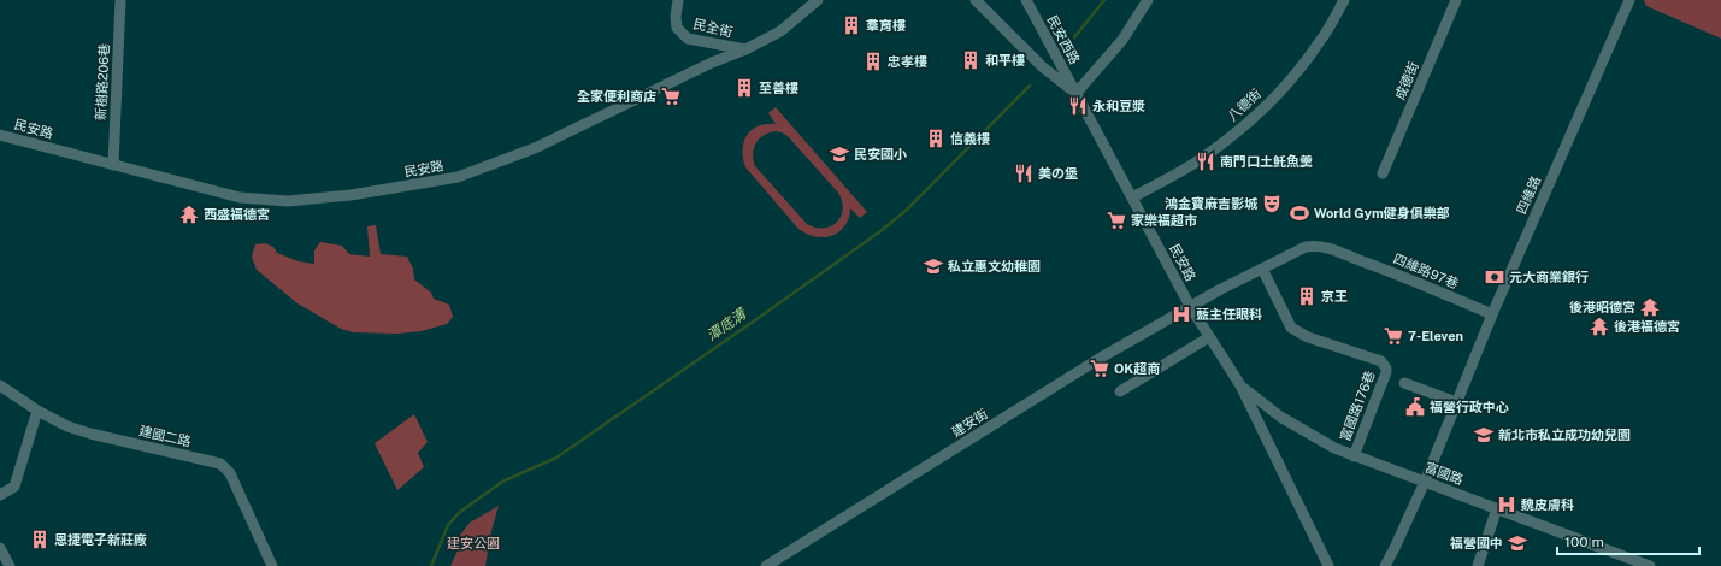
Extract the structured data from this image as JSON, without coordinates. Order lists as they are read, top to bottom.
{
  "streets": {
    "street": [
      "民全街",
      "民安西路",
      "成德街",
      "新樹路206巷",
      "八德街",
      "民安路",
      "四維路",
      "四維路97巷",
      "富國路176巷",
      "建安街",
      "建國二路",
      "富國路"
    ]
  },
  "crossings": [
    ["民全街", "民安路"],
    ["民安西路", "民安路"],
    ["新樹路206巷", "民安路"],
    ["八德街", "民安路"],
    ["民安路", "建安街"],
    ["民安路", "富國路"],
    ["四維路", "四維路97巷"],
    ["四維路", "富國路"],
    ["四維路97巷", "富國路176巷"],
    ["四維路97巷", "建安街"],
    ["富國路176巷", "建安街"],
    ["富國路176巷", "富國路"]
  ],
  "water": ["潭底溝"],
  "parks": ["建安公園"],
  "places": {
    "building": [
      "羣育樓",
      "和平樓",
      "忠孝樓",
      "至善樓",
      "信義樓",
      "京王",
      "恩捷電子新莊廠"
    ],
    "supermarket": [
      "全家便利商店",
      "家樂福超市",
      "7-Eleven",
      "OK超商"
    ],
    "restaurant": ["永和豆漿", "南門口土魠魚羹", "美の堡"],
    "school or university": [
      "民安國小",
      "私立惠文幼稚園",
      "新北市私立成功幼兒園",
      "福營國中"
    ],
    "theatre": ["鴻金寶麻吉影城"],
    "sports": ["World Gym健身俱樂部"],
    "temple": ["西盛福德宮", "後港昭德宮", "後港福德宮"],
    "bank": ["元大商業銀行"],
    "hospital": ["藍主任眼科", "魏皮膚科"],
    "public building": ["福營行政中心"]
  },
  "scale_bar": "100 m"
}
